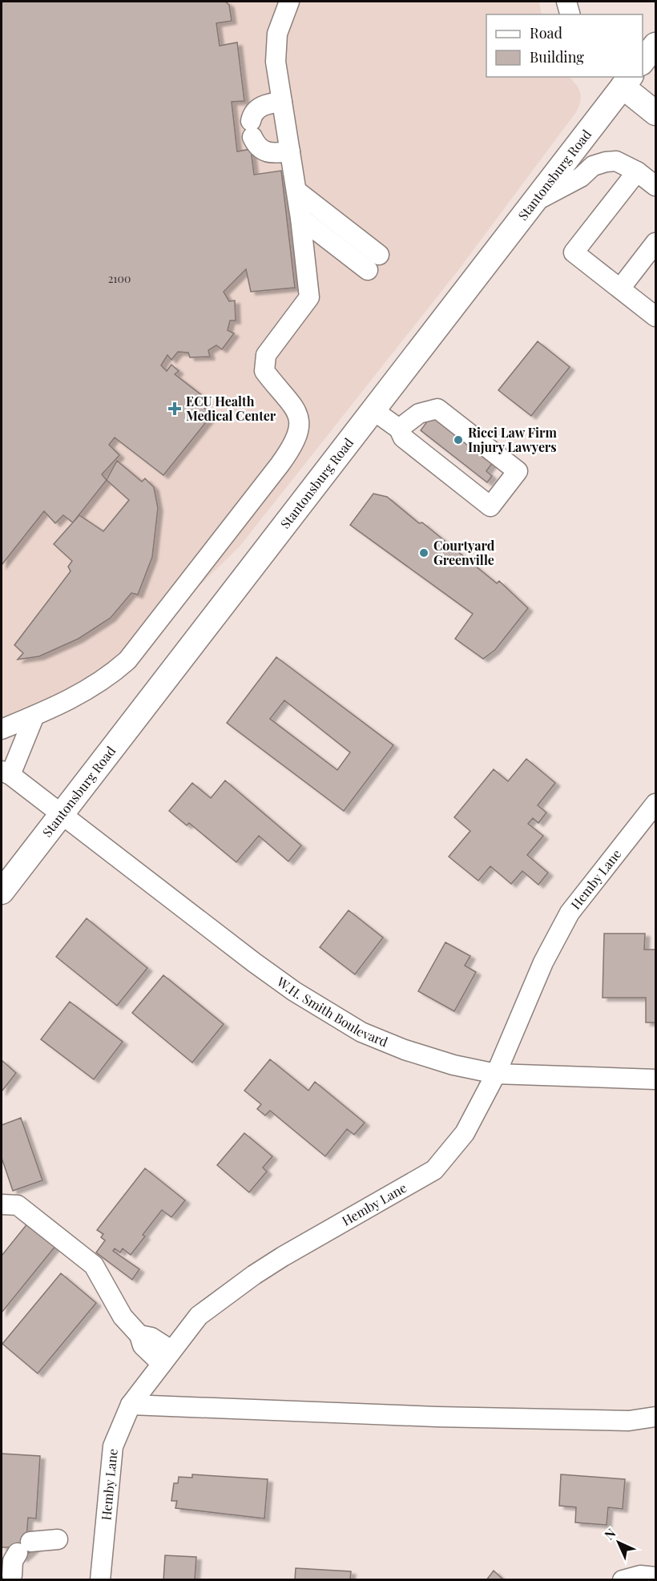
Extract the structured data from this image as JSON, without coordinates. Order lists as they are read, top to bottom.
{
  "streets": {
    "main road": ["Stantonsburg Road"],
    "street": ["Hemby Lane", "W.H. Smith Boulevard"]
  },
  "crossings": [
    ["Stantonsburg Road", "W.H. Smith Boulevard"],
    ["Hemby Lane", "W.H. Smith Boulevard"]
  ],
  "places": {
    "health": ["ECU Health Medical Center"],
    "other": ["Ricci Law Firm Injury Lawyers", "Courtyard Greenville"]
  },
  "house_numbers": ["2100"],
  "legend": ["Road", "Building"],
  "north": "top left"
}
